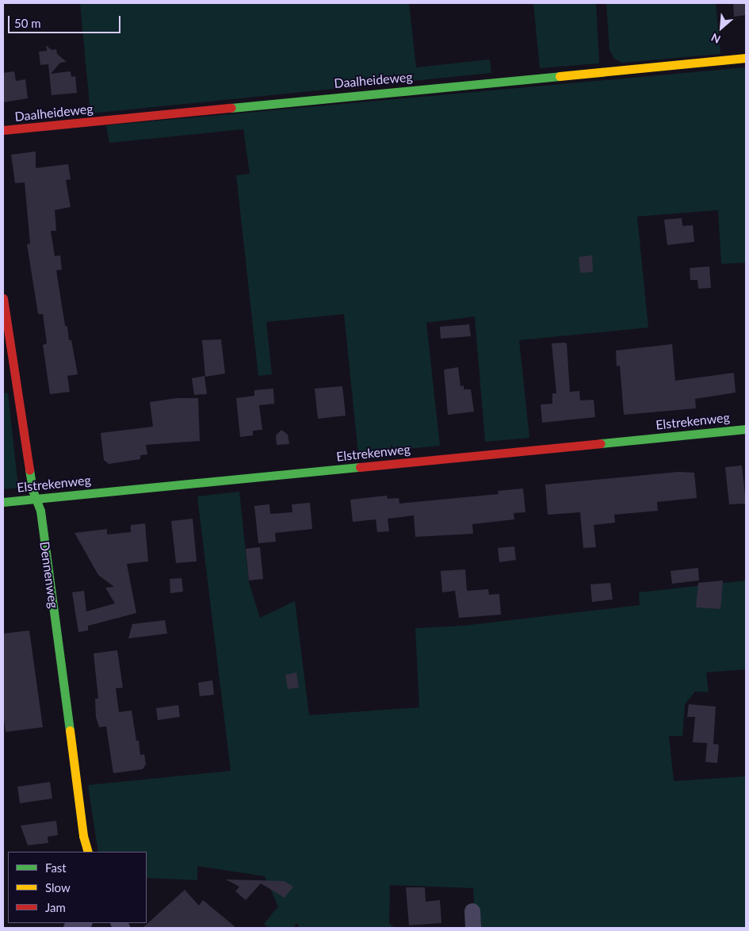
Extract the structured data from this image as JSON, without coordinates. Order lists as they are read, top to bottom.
{
  "streets": {
    "street": ["Daalheideweg", "Elstrekenweg", "Dennenweg"]
  },
  "crossings": [
    ["Elstrekenweg", "Dennenweg"]
  ],
  "legend": ["Fast", "Slow", "Jam"],
  "scale_bar": "50 m",
  "north": "bottom left"
}
